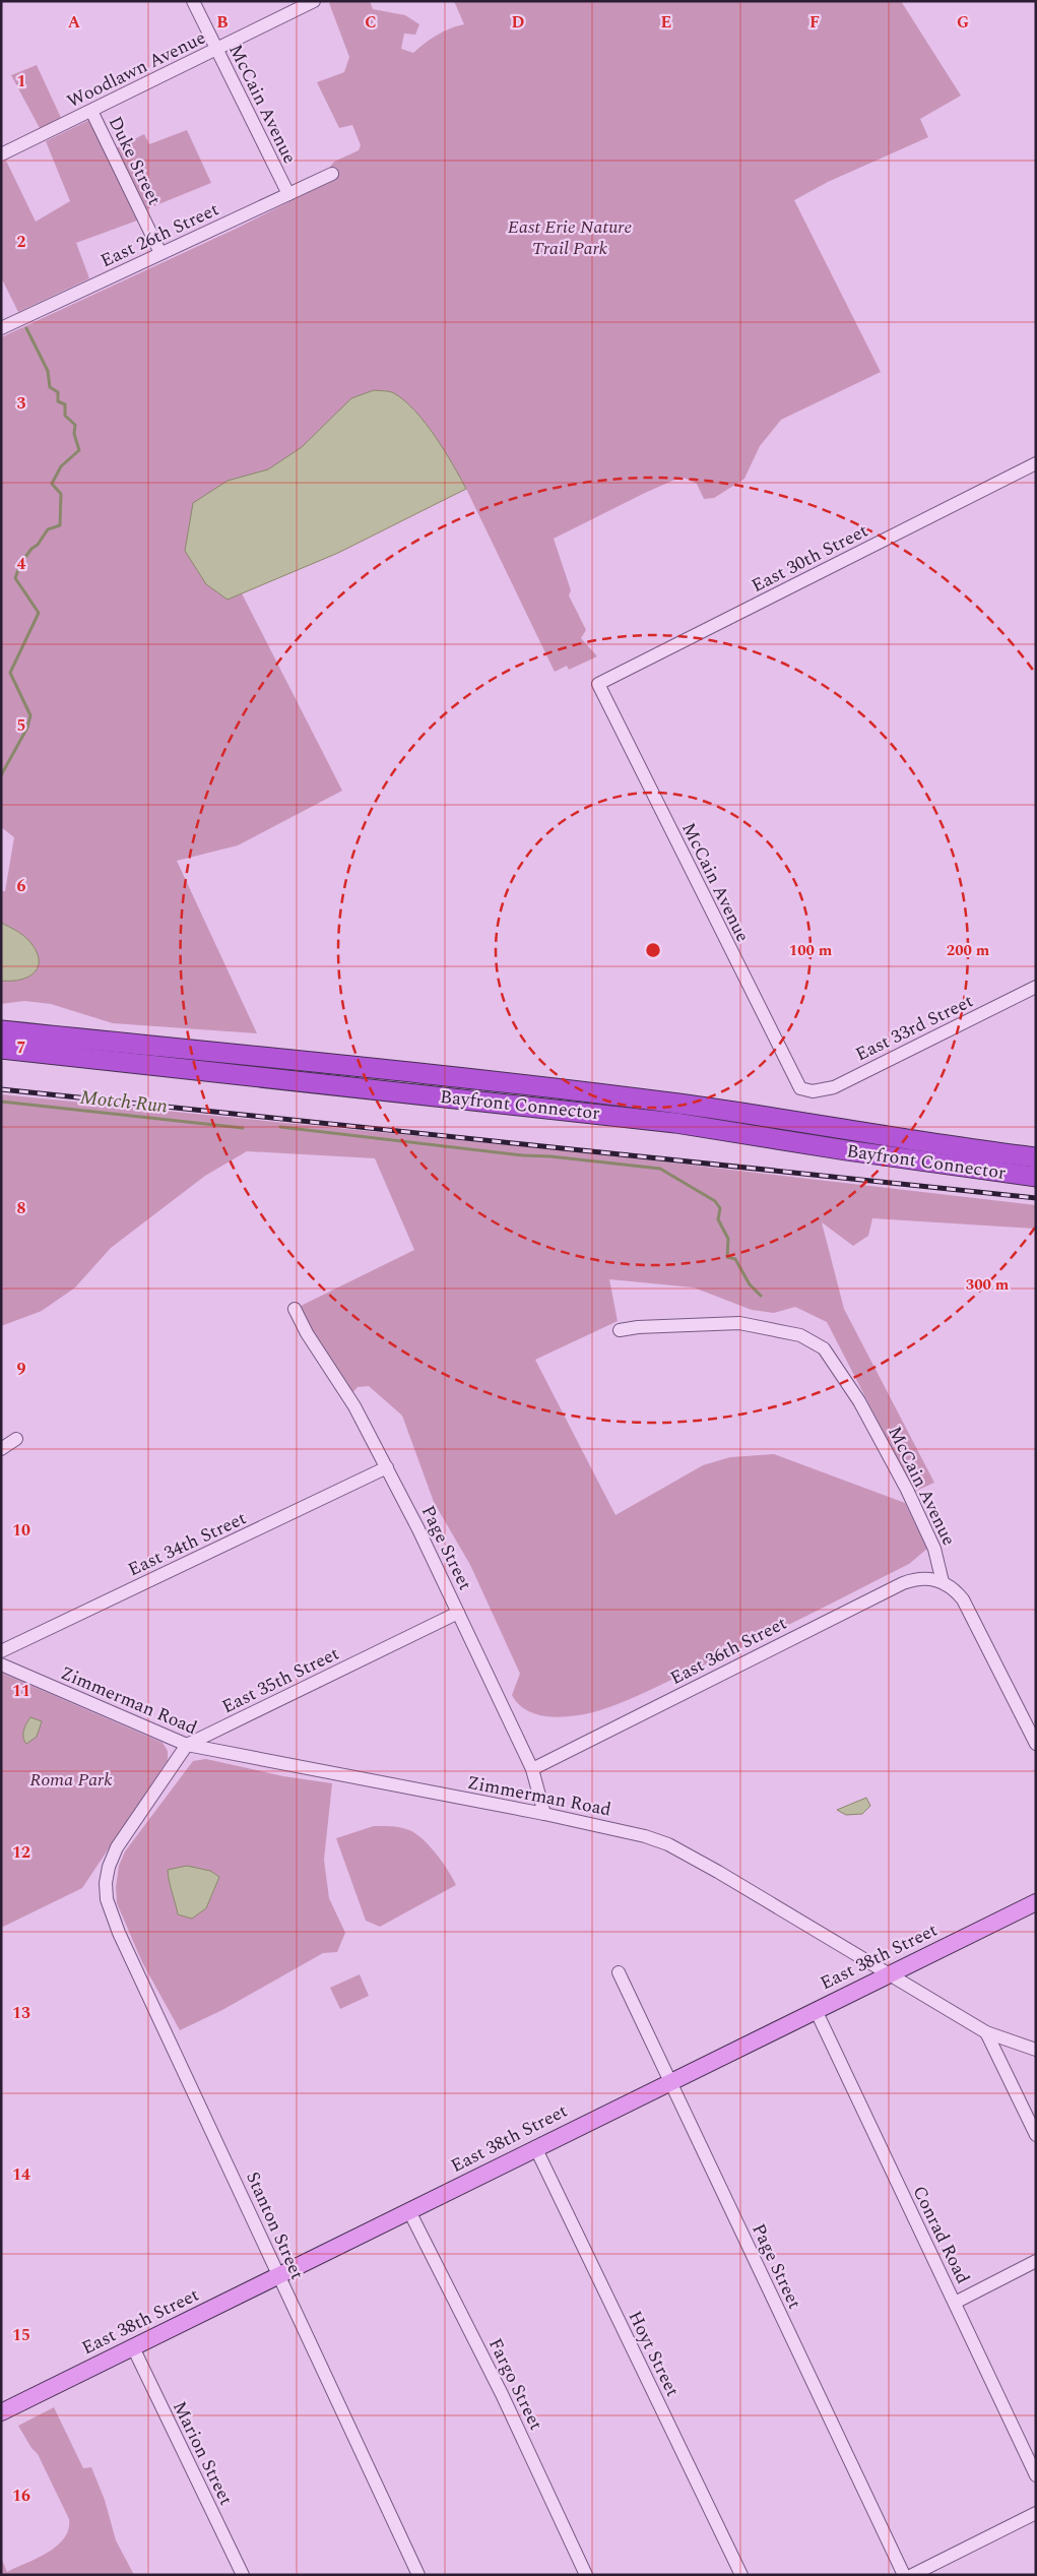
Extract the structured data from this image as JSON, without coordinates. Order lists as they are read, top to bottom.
{
  "streets": {
    "highway": ["Bayfront Connector"],
    "main road": ["East 38th Street"],
    "street": [
      "Woodlawn Avenue",
      "McCain Avenue",
      "Duke Street",
      "East 26th Street",
      "East 30th Street",
      "East 33rd Street",
      "East 34th Street",
      "Page Street",
      "East 36th Street",
      "East 35th Street",
      "Zimmerman Road",
      "Stanton Street",
      "Conrad Road",
      "Hoyt Street",
      "Fargo Street",
      "Marion Street"
    ]
  },
  "crossings": [
    ["Woodlawn Avenue", "McCain Avenue"],
    ["Woodlawn Avenue", "Duke Street"],
    ["McCain Avenue", "East 26th Street"],
    ["McCain Avenue", "East 30th Street"],
    ["McCain Avenue", "East 33rd Street"],
    ["McCain Avenue", "East 36th Street"],
    ["Duke Street", "East 26th Street"],
    ["East 34th Street", "Page Street"],
    ["Page Street", "East 36th Street"],
    ["Page Street", "East 35th Street"],
    ["Page Street", "Zimmerman Road"],
    ["Page Street", "East 38th Street"],
    ["East 35th Street", "Zimmerman Road"],
    ["East 35th Street", "Stanton Street"],
    ["Zimmerman Road", "East 38th Street"],
    ["East 38th Street", "Stanton Street"],
    ["East 38th Street", "Conrad Road"],
    ["East 38th Street", "Hoyt Street"],
    ["East 38th Street", "Fargo Street"],
    ["East 38th Street", "Marion Street"]
  ],
  "water": ["Motch Run"],
  "parks": ["East Erie Nature Trail Park", "Roma Park"],
  "grid": {
    "columns": [
      "A",
      "B",
      "C",
      "D",
      "E",
      "F",
      "G"
    ],
    "rows": [
      "1",
      "2",
      "3",
      "4",
      "5",
      "6",
      "7",
      "8",
      "9",
      "10",
      "11",
      "12",
      "13",
      "14",
      "15",
      "16"
    ]
  },
  "rings": ["100 m", "200 m", "300 m"]
}
